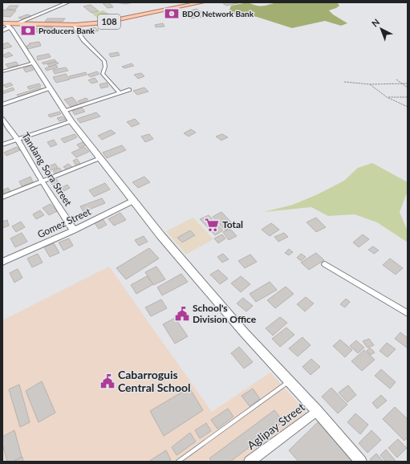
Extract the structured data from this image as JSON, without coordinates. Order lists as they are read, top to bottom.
{
  "streets": {
    "main road": ["108"],
    "street": ["Tandang Sora Street", "Gomez Street", "Aglipay Street"]
  },
  "crossings": [
    ["Tandang Sora Street", "Gomez Street"]
  ],
  "places": {
    "bank": ["BDO Network Bank", "Producers Bank"],
    "supermarket": ["Total"],
    "public building": ["School's Division Office", "Cabarroguis Central School"]
  },
  "north": "top left"
}
